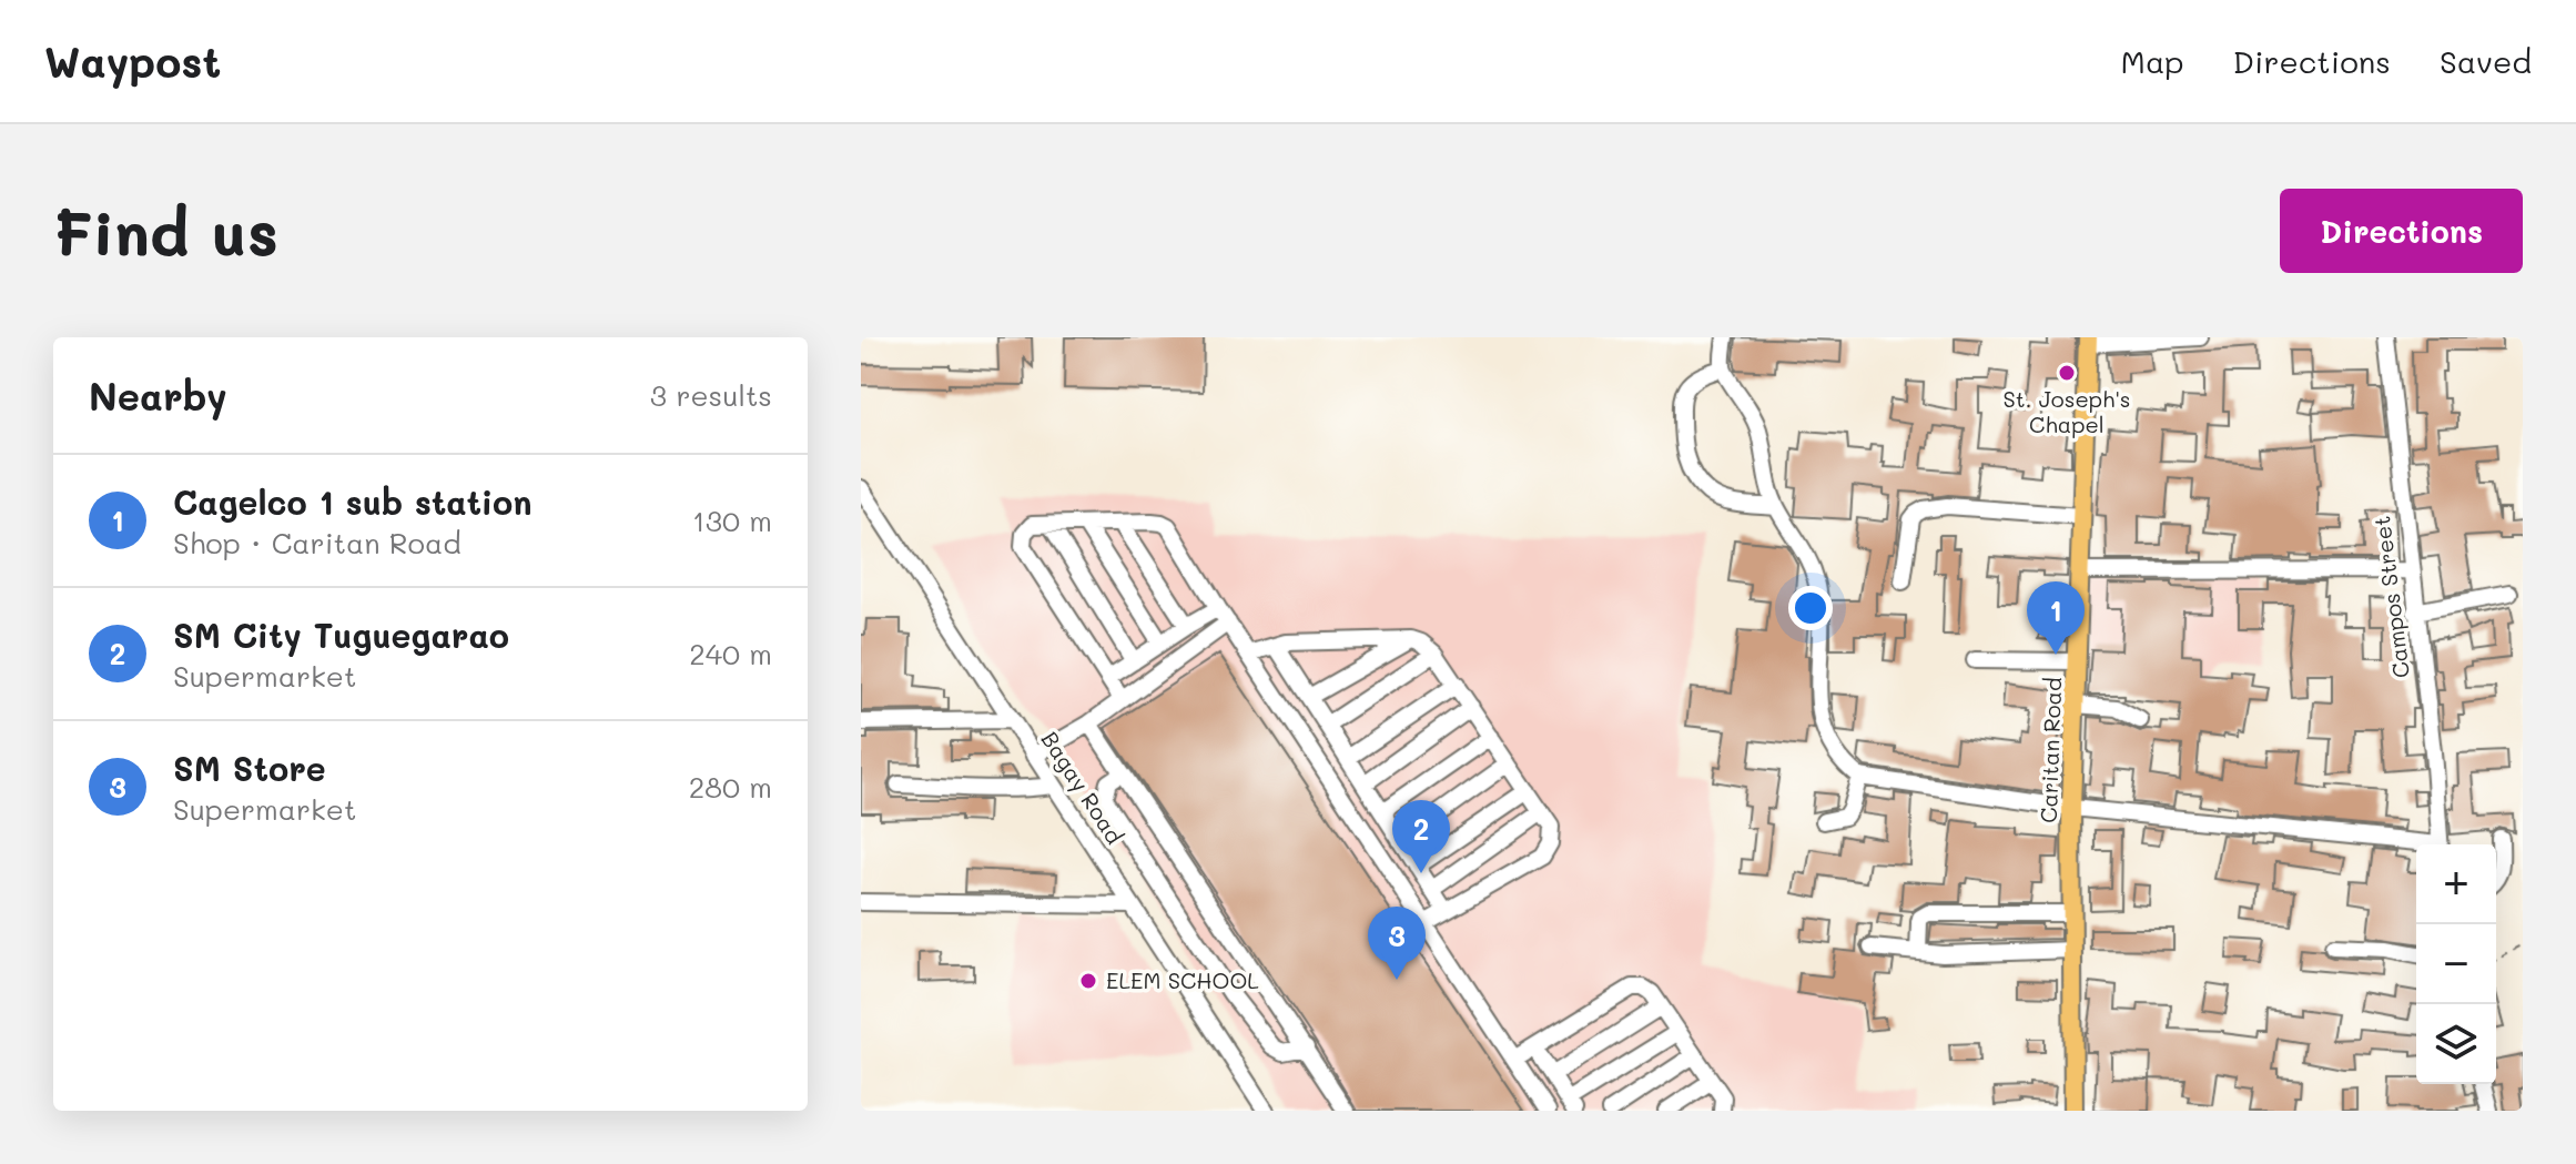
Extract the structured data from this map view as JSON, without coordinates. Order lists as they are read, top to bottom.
{
  "streets": {
    "main road": ["Caritan Road"],
    "street": ["Campos Street", "Bagay Road"]
  },
  "places": ["St. Joseph's Chapel", "ELEM SCHOOL"],
  "page": {
    "header": "Waypost",
    "nav": ["Map", "Directions", "Saved"],
    "buttons": "Directions",
    "title": "Find us",
    "heading": ["Nearby", "3 results"],
    "list": [
      {
        "mark": "1",
        "name": "Cagelco 1 sub station",
        "note": "Shop · Caritan Road",
        "value": "130 m"
      },
      {
        "mark": "2",
        "name": "SM City Tuguegarao",
        "note": "Supermarket",
        "value": "240 m"
      },
      {
        "mark": "3",
        "name": "SM Store",
        "note": "Supermarket",
        "value": "280 m"
      }
    ],
    "pins": ["1", "2", "3"],
    "map_buttons": ["+", "−"]
  }
}
